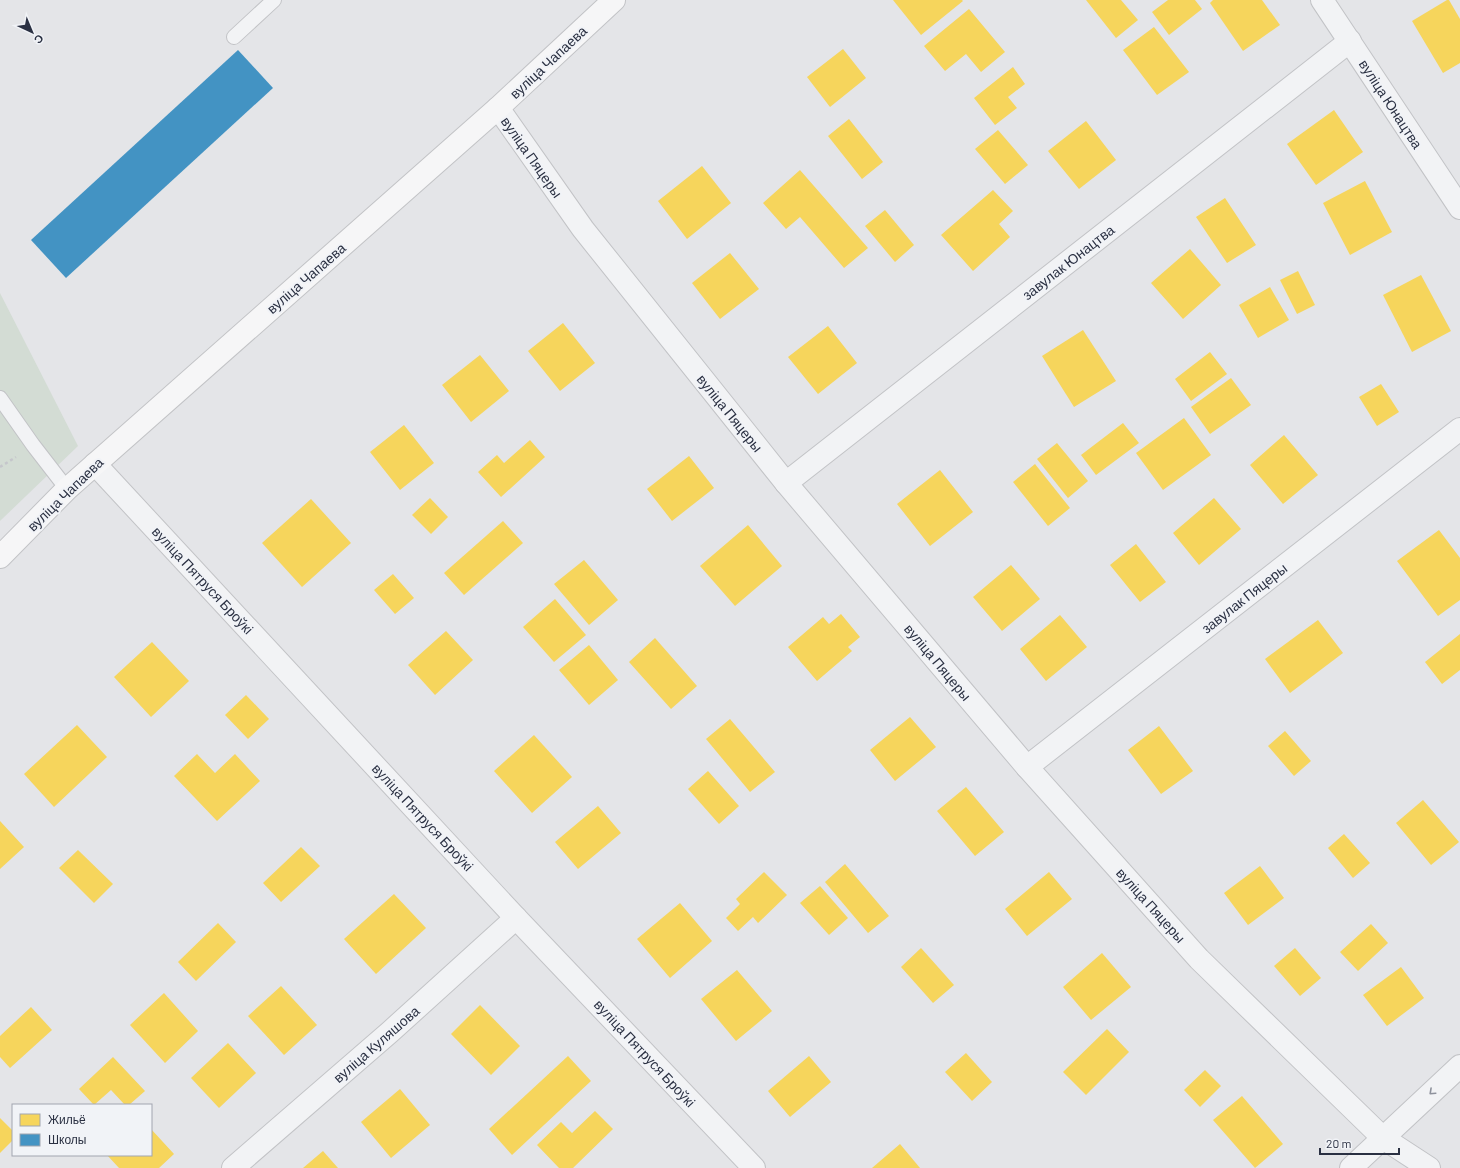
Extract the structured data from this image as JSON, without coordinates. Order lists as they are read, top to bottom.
{
  "streets": {
    "main road": ["вуліца Чапаева"],
    "street": [
      "вуліца Юнацтва",
      "вуліца Пяцеры",
      "завулак Юнацтва",
      "вуліца Пятруся Броўкі",
      "завулак Пяцеры",
      "вуліца Куляшова"
    ]
  },
  "crossings": [
    ["вуліца Чапаева", "вуліца Пяцеры"],
    ["вуліца Чапаева", "вуліца Пятруся Броўкі"],
    ["вуліца Юнацтва", "завулак Юнацтва"],
    ["вуліца Пяцеры", "завулак Юнацтва"],
    ["вуліца Пяцеры", "завулак Пяцеры"],
    ["вуліца Пятруся Броўкі", "вуліца Куляшова"]
  ],
  "legend": ["Жильё", "Школы"],
  "scale_bar": "20 m",
  "north": "bottom right"
}
